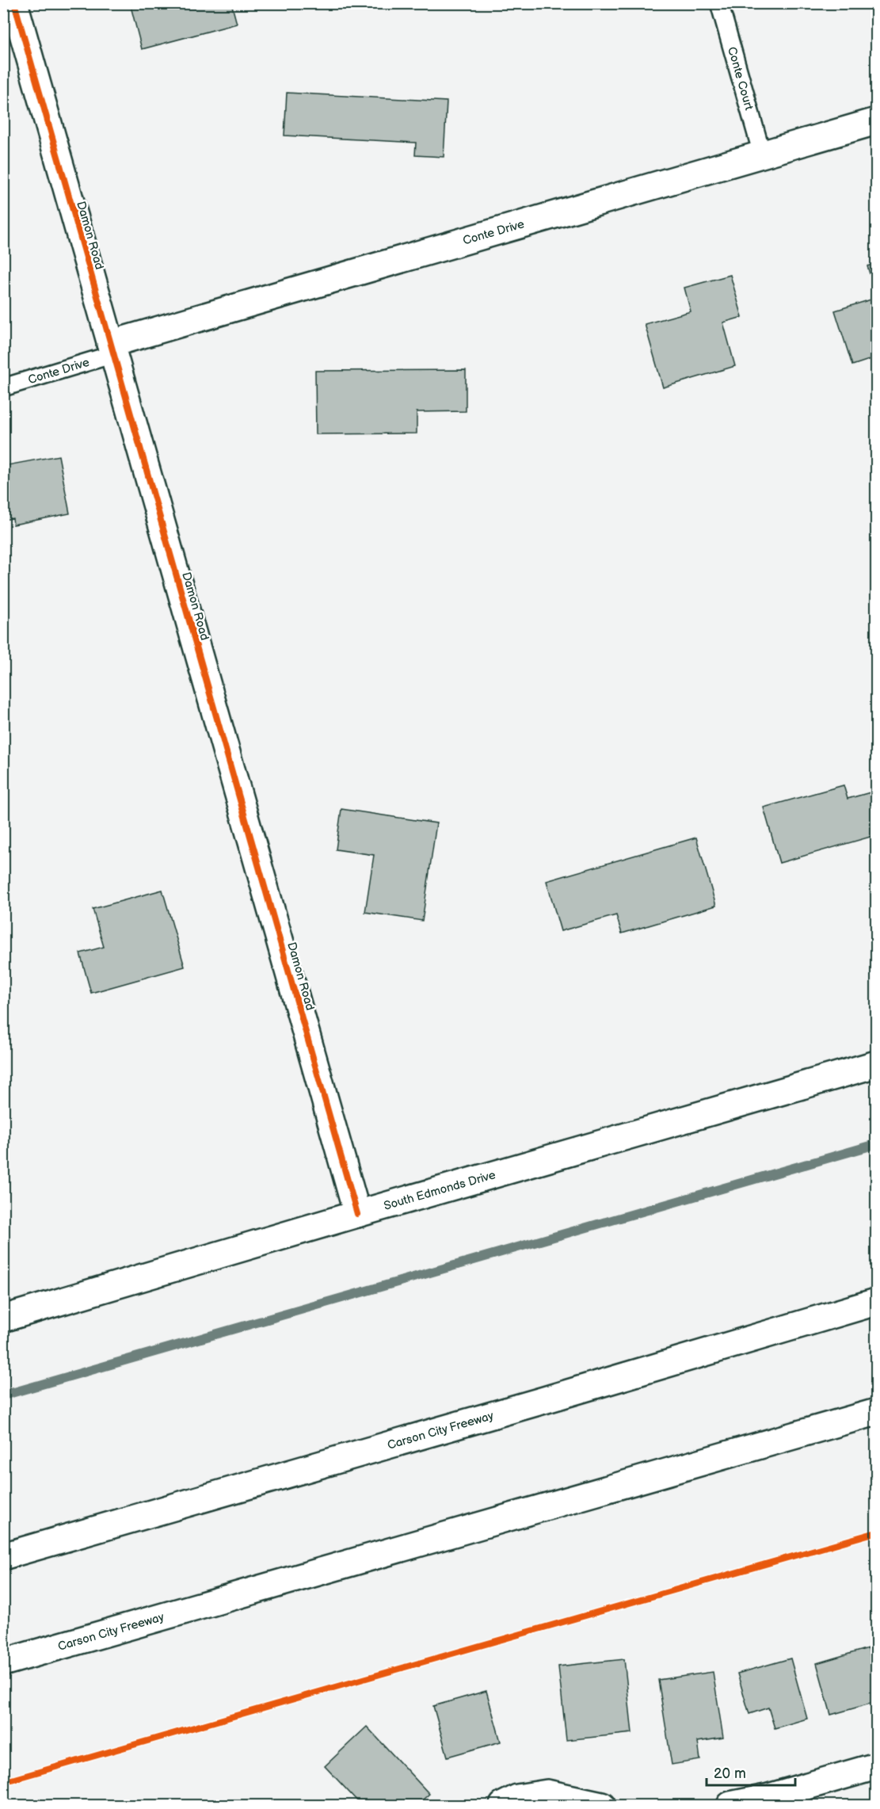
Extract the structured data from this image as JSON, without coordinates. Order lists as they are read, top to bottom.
{
  "streets": {
    "main road": [
      "Conte Drive",
      "Damon Road",
      "South Edmonds Drive",
      "Carson City Freeway"
    ],
    "lane": ["Conte Court"]
  },
  "crossings": [
    ["Conte Court", "Conte Drive"],
    ["Conte Drive", "Damon Road"],
    ["Damon Road", "South Edmonds Drive"]
  ],
  "scale_bar": "20 m"
}
